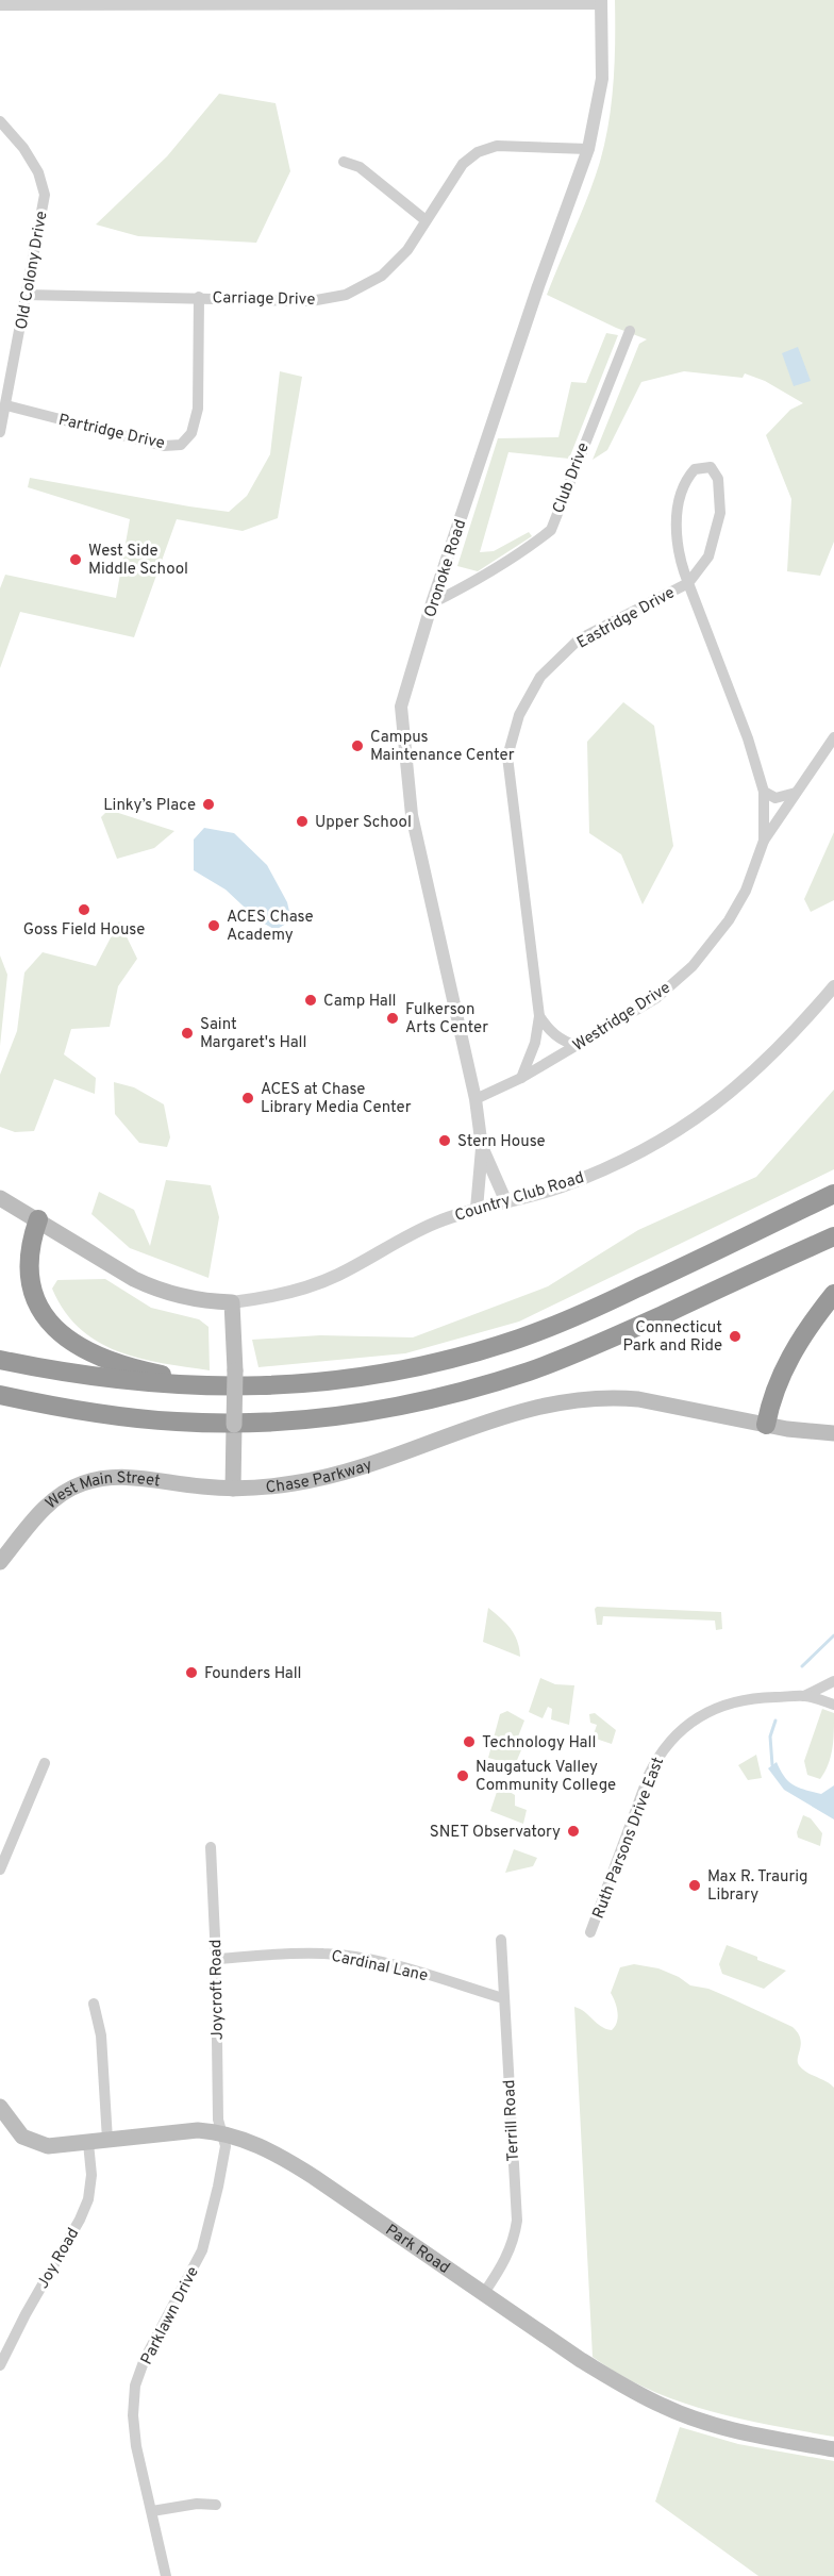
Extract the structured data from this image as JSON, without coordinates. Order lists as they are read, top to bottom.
{
  "streets": {
    "main road": ["Chase Parkway", "West Main Street", "Park Road"],
    "street": [
      "Old Colony Drive",
      "Carriage Drive",
      "Partridge Drive",
      "Club Drive",
      "Oronoke Road",
      "Eastridge Drive",
      "Westridge Drive",
      "Country Club Road",
      "Ruth Parsons Drive East",
      "Cardinal Lane",
      "Joycroft Road",
      "Terrill Road",
      "Joy Road",
      "Parklawn Drive"
    ]
  },
  "crossings": [
    ["Old Colony Drive", "Carriage Drive"],
    ["Old Colony Drive", "Partridge Drive"],
    ["Carriage Drive", "Partridge Drive"],
    ["Carriage Drive", "Oronoke Road"],
    ["Club Drive", "Oronoke Road"],
    ["Oronoke Road", "Westridge Drive"],
    ["Oronoke Road", "Country Club Road"],
    ["Eastridge Drive", "Westridge Drive"],
    ["Chase Parkway", "West Main Street"],
    ["Cardinal Lane", "Joycroft Road"],
    ["Cardinal Lane", "Terrill Road"],
    ["Joycroft Road", "Park Road"],
    ["Joycroft Road", "Parklawn Drive"],
    ["Terrill Road", "Park Road"],
    ["Park Road", "Joy Road"],
    ["Park Road", "Parklawn Drive"]
  ],
  "places": [
    "West Side Middle School",
    "Campus Maintenance Center",
    "Linky’s Place",
    "Upper School",
    "Goss Field House",
    "ACES Chase Academy",
    "Camp Hall",
    "Fulkerson Arts Center",
    "Saint Margaret's Hall",
    "ACES at Chase Library Media Center",
    "Stern House",
    "Connecticut Park and Ride",
    "Founders Hall",
    "Technology Hall",
    "Naugatuck Valley Community College",
    "SNET Observatory",
    "Max R. Traurig Library"
  ]
}
